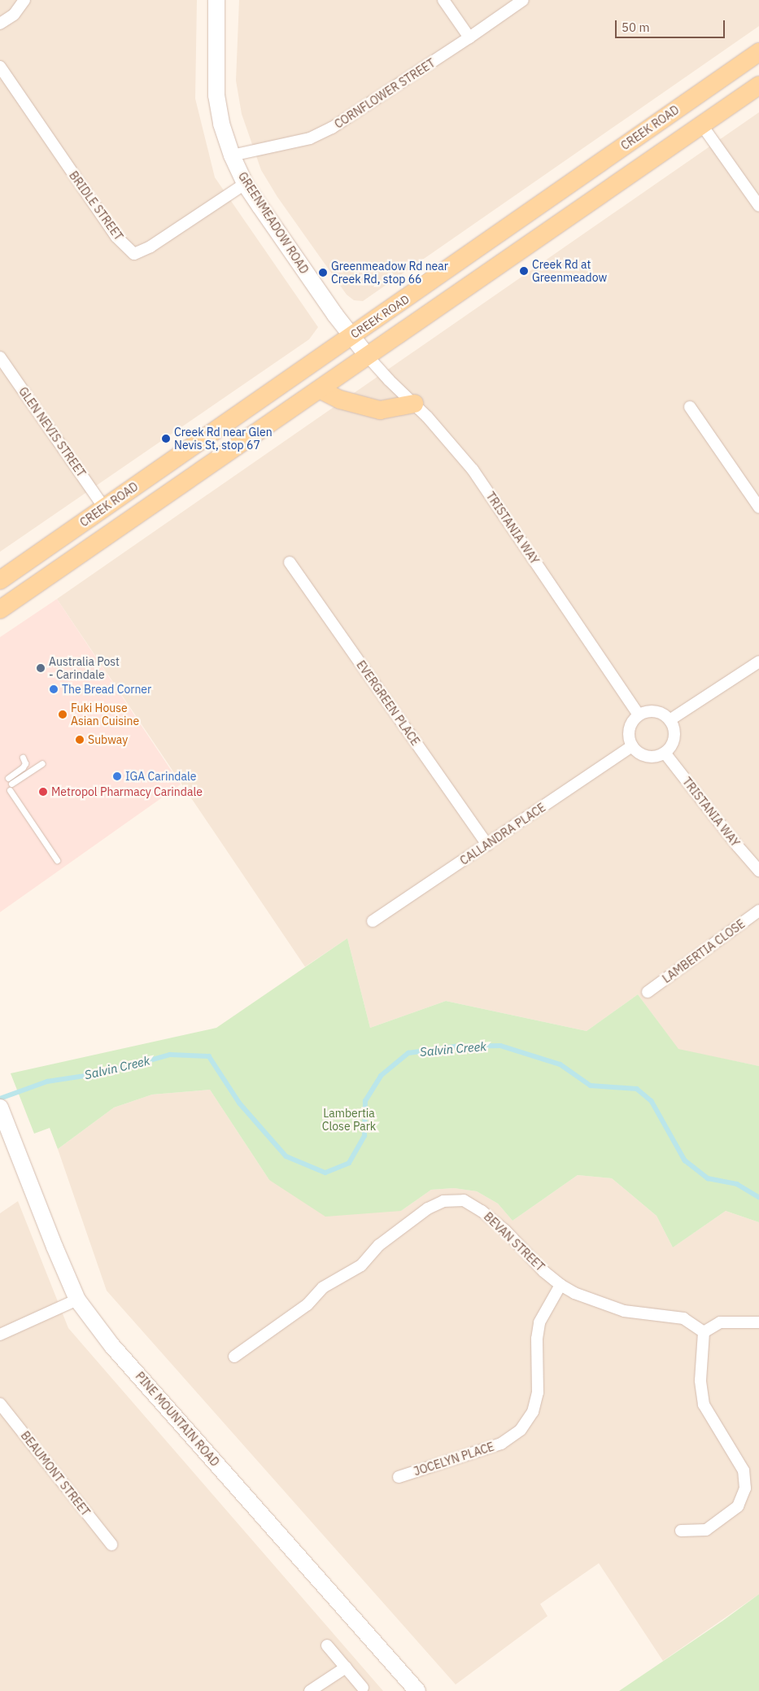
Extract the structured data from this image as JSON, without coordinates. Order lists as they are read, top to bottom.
{
  "streets": {
    "main road": ["CREEK ROAD"],
    "street": [
      "CORNFLOWER STREET",
      "BRIDLE STREET",
      "GREENMEADOW ROAD",
      "GLEN NEVIS STREET",
      "TRISTANIA WAY",
      "EVERGREEN PLACE",
      "CALLANDRA PLACE",
      "LAMBERTIA CLOSE",
      "BEVAN STREET",
      "PINE MOUNTAIN ROAD",
      "JOCELYN PLACE",
      "BEAUMONT STREET"
    ]
  },
  "crossings": [
    ["CORNFLOWER STREET", "GREENMEADOW ROAD"],
    ["CREEK ROAD", "GREENMEADOW ROAD"],
    ["CREEK ROAD", "GLEN NEVIS STREET"],
    ["BRIDLE STREET", "GREENMEADOW ROAD"],
    ["GREENMEADOW ROAD", "TRISTANIA WAY"],
    ["TRISTANIA WAY", "CALLANDRA PLACE"],
    ["EVERGREEN PLACE", "CALLANDRA PLACE"],
    ["BEVAN STREET", "JOCELYN PLACE"]
  ],
  "water": ["Salvin Creek"],
  "parks": ["Lambertia Close Park"],
  "places": [
    "Creek Rd at Greenmeadow",
    "Greenmeadow Rd near Creek Rd, stop 66",
    "Creek Rd near Glen Nevis St, stop 67",
    "Australia Post - Carindale",
    "The Bread Corner",
    "Fuki House Asian Cuisine",
    "Subway",
    "IGA Carindale",
    "Metropol Pharmacy Carindale"
  ],
  "scale_bar": "50 m"
}
